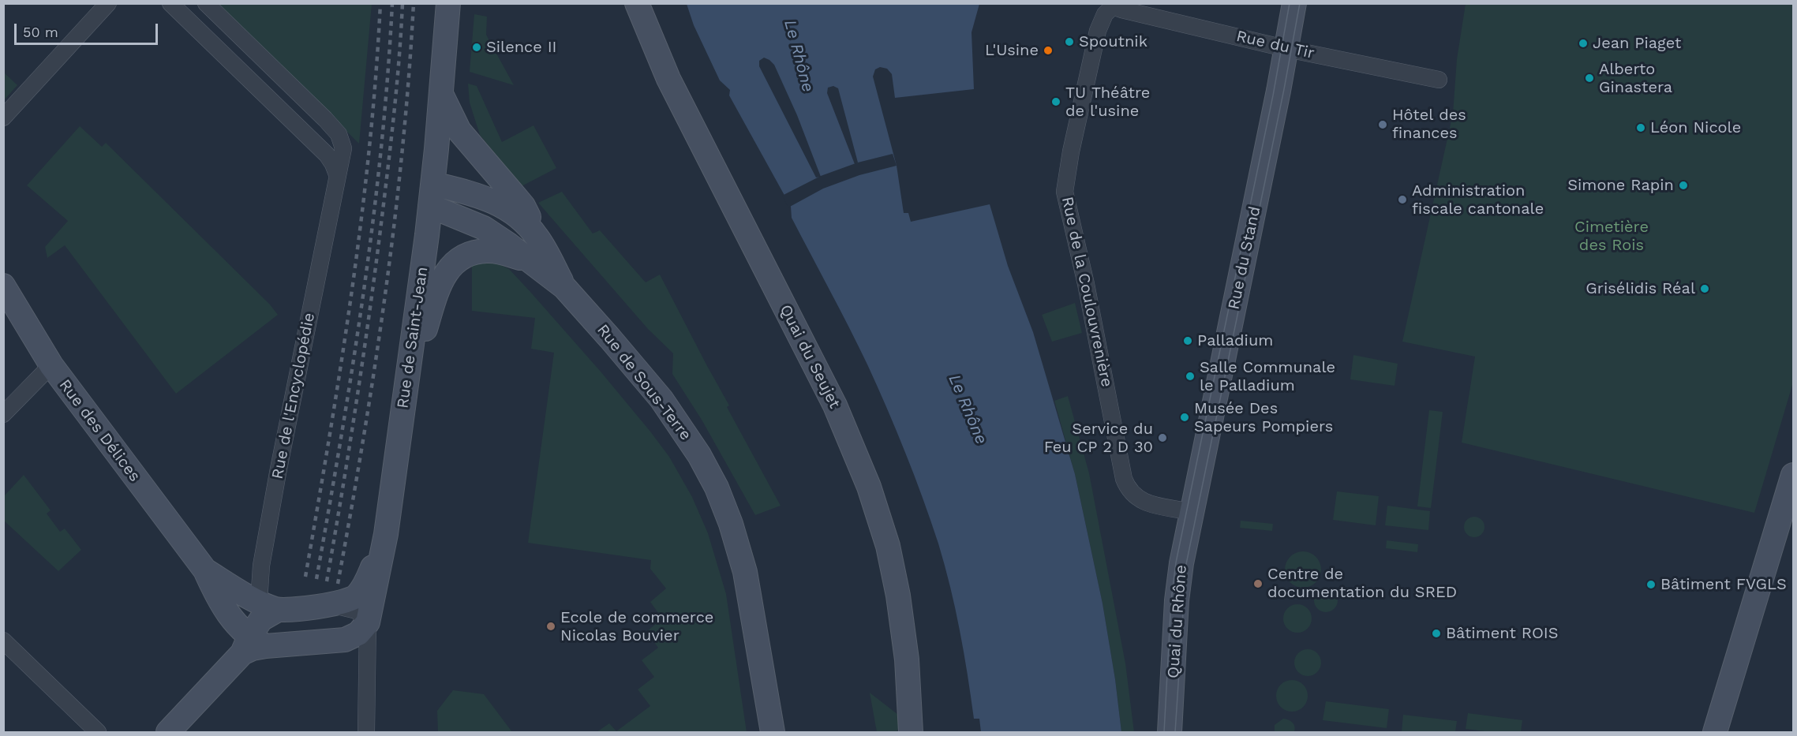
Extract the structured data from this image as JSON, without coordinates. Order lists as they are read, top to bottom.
{
  "streets": {
    "street": [
      "Rue du Tir",
      "Rue du Stand",
      "Rue de la Coulouvrenière",
      "Rue de Saint-Jean",
      "Quai du Seujet",
      "Rue de Sous-Terre",
      "Rue de l'Encyclopédie",
      "Rue des Délices",
      "Quai du Rhône"
    ]
  },
  "crossings": [
    ["Rue du Tir", "Rue du Stand"],
    ["Rue du Tir", "Rue de la Coulouvrenière"],
    ["Rue du Stand", "Rue de la Coulouvrenière"],
    ["Rue du Stand", "Quai du Rhône"],
    ["Rue de la Coulouvrenière", "Quai du Rhône"],
    ["Rue de Saint-Jean", "Rue de Sous-Terre"],
    ["Rue de l'Encyclopédie", "Rue des Délices"]
  ],
  "water": ["Le Rhône"],
  "parks": ["Cimetière des Rois"],
  "places": [
    "Spoutnik",
    "Jean Piaget",
    "Silence II",
    "L'Usine",
    "Alberto Ginastera",
    "TU Théâtre de l'usine",
    "Hôtel des finances",
    "Léon Nicole",
    "Simone Rapin",
    "Administration fiscale cantonale",
    "Grisélidis Réal",
    "Palladium",
    "Salle Communale le Palladium",
    "Musée Des Sapeurs Pompiers",
    "Service du Feu CP 2 D 30",
    "Centre de documentation du SRED",
    "Bâtiment FVGLS",
    "Ecole de commerce Nicolas Bouvier",
    "Bâtiment ROIS"
  ],
  "scale_bar": "50 m"
}
